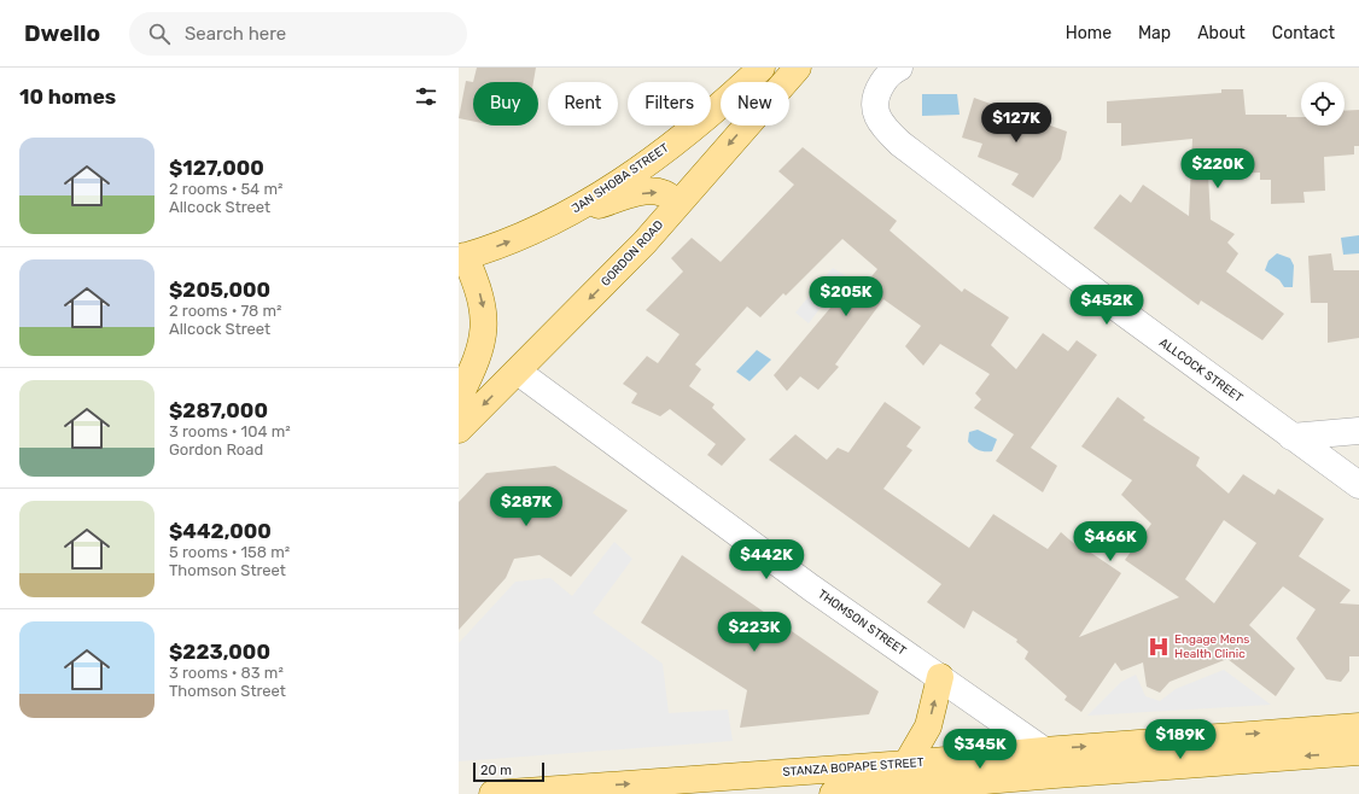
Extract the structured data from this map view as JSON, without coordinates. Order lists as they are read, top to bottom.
{
  "streets": {
    "main road": ["JAN SHOBA STREET", "GORDON ROAD", "STANZA BOPAPE STREET"],
    "street": ["ALLCOCK STREET", "THOMSON STREET"]
  },
  "crossings": [
    ["GORDON ROAD", "THOMSON STREET"],
    ["THOMSON STREET", "STANZA BOPAPE STREET"]
  ],
  "one_way": ["GORDON ROAD"],
  "places": {
    "hospital": ["Engage Mens Health Clinic"]
  },
  "scale_bar": "20 m",
  "page": {
    "header": "Dwello",
    "search": "Search here",
    "nav": [
      "Home",
      "Map",
      "About",
      "Contact"
    ],
    "heading": "10 homes",
    "chip": [
      "Buy",
      "Rent",
      "Filters",
      "New"
    ],
    "price": [
      "$127K",
      "$220K",
      "$205K",
      "$452K",
      "$287K",
      "$466K",
      "$442K",
      "$223K",
      "$189K",
      "$345K"
    ],
    "list": [
      {
        "name": "$127,000",
        "note": "2 rooms · 54 m² · Allcock Street"
      },
      {
        "name": "$205,000",
        "note": "2 rooms · 78 m² · Allcock Street"
      },
      {
        "name": "$287,000",
        "note": "3 rooms · 104 m² · Gordon Road"
      },
      {
        "name": "$442,000",
        "note": "5 rooms · 158 m² · Thomson Street"
      },
      {
        "name": "$223,000",
        "note": "3 rooms · 83 m² · Thomson Street"
      }
    ],
    "scale": "20 m"
  }
}
